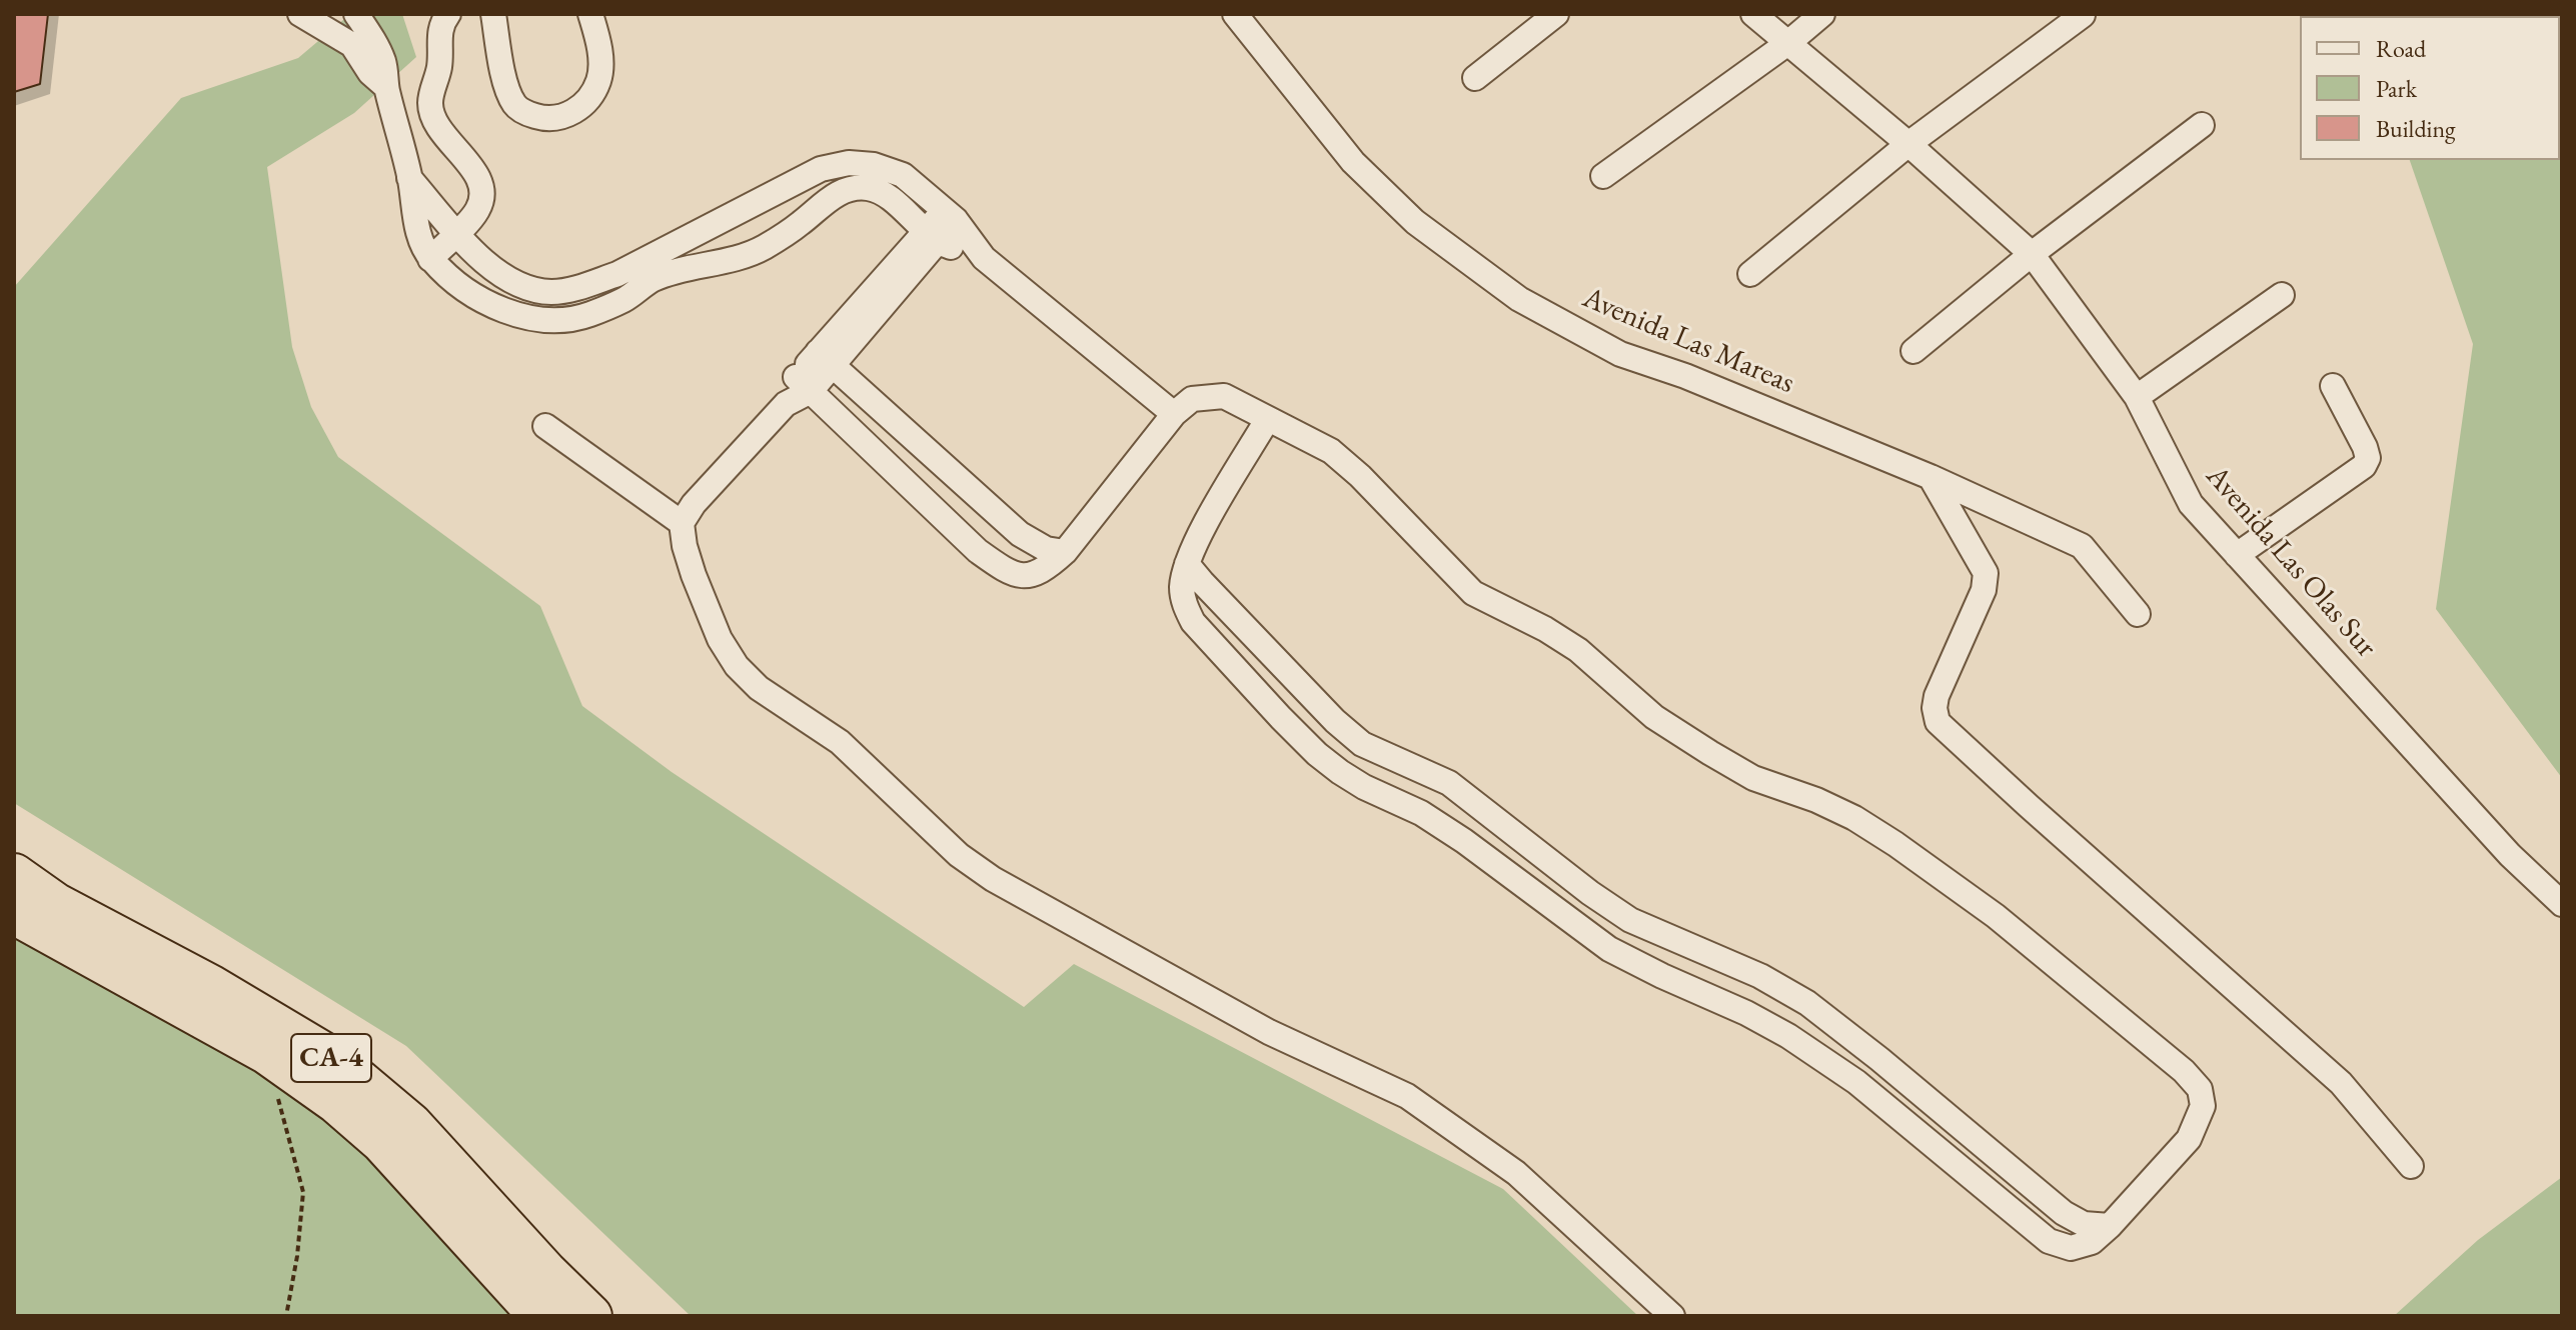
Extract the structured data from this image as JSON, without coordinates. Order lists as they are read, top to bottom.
{
  "streets": {
    "highway": ["CA-4"],
    "street": ["Avenida Las Mareas", "Avenida Las Olas Sur"]
  },
  "legend": ["Road", "Park", "Building"]
}
